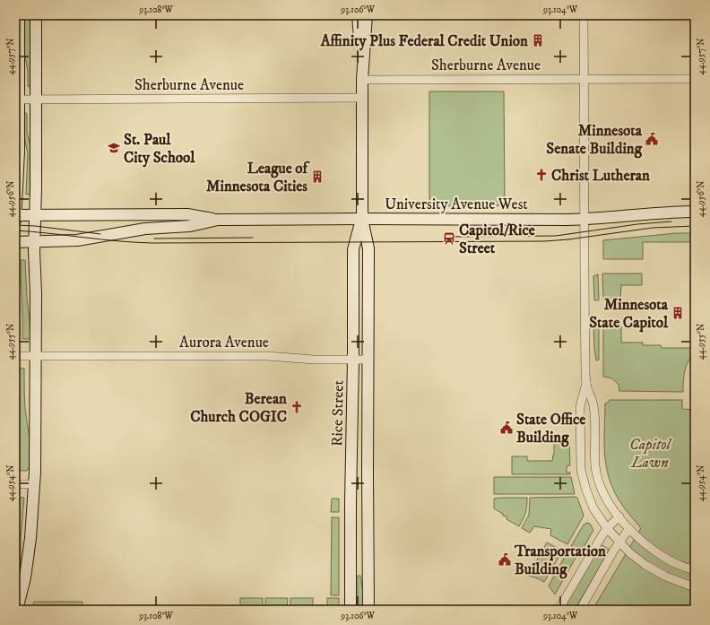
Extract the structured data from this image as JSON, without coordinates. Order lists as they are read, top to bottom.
{
  "streets": {
    "main road": ["University Avenue West", "Rice Street"],
    "street": ["Sherburne Avenue", "Aurora Avenue"]
  },
  "crossings": [
    ["Sherburne Avenue", "Rice Street"],
    ["University Avenue West", "Rice Street"],
    ["Aurora Avenue", "Rice Street"]
  ],
  "parks": ["Capitol Lawn"],
  "places": {
    "building": ["Affinity Plus Federal Credit Union", "League of Minnesota Cities", "Minnesota State Capitol"],
    "public building": ["Minnesota Senate Building", "State Office Building", "Transportation Building"],
    "school or university": ["St. Paul City School"],
    "church": ["Christ Lutheran", "Berean Church COGIC"],
    "station": ["Capitol/Rice Street"]
  },
  "coordinates": [
    "93.108°W",
    "93.106°W",
    "93.104°W",
    "44.957°N",
    "44.956°N",
    "44.955°N",
    "44.954°N"
  ]
}
